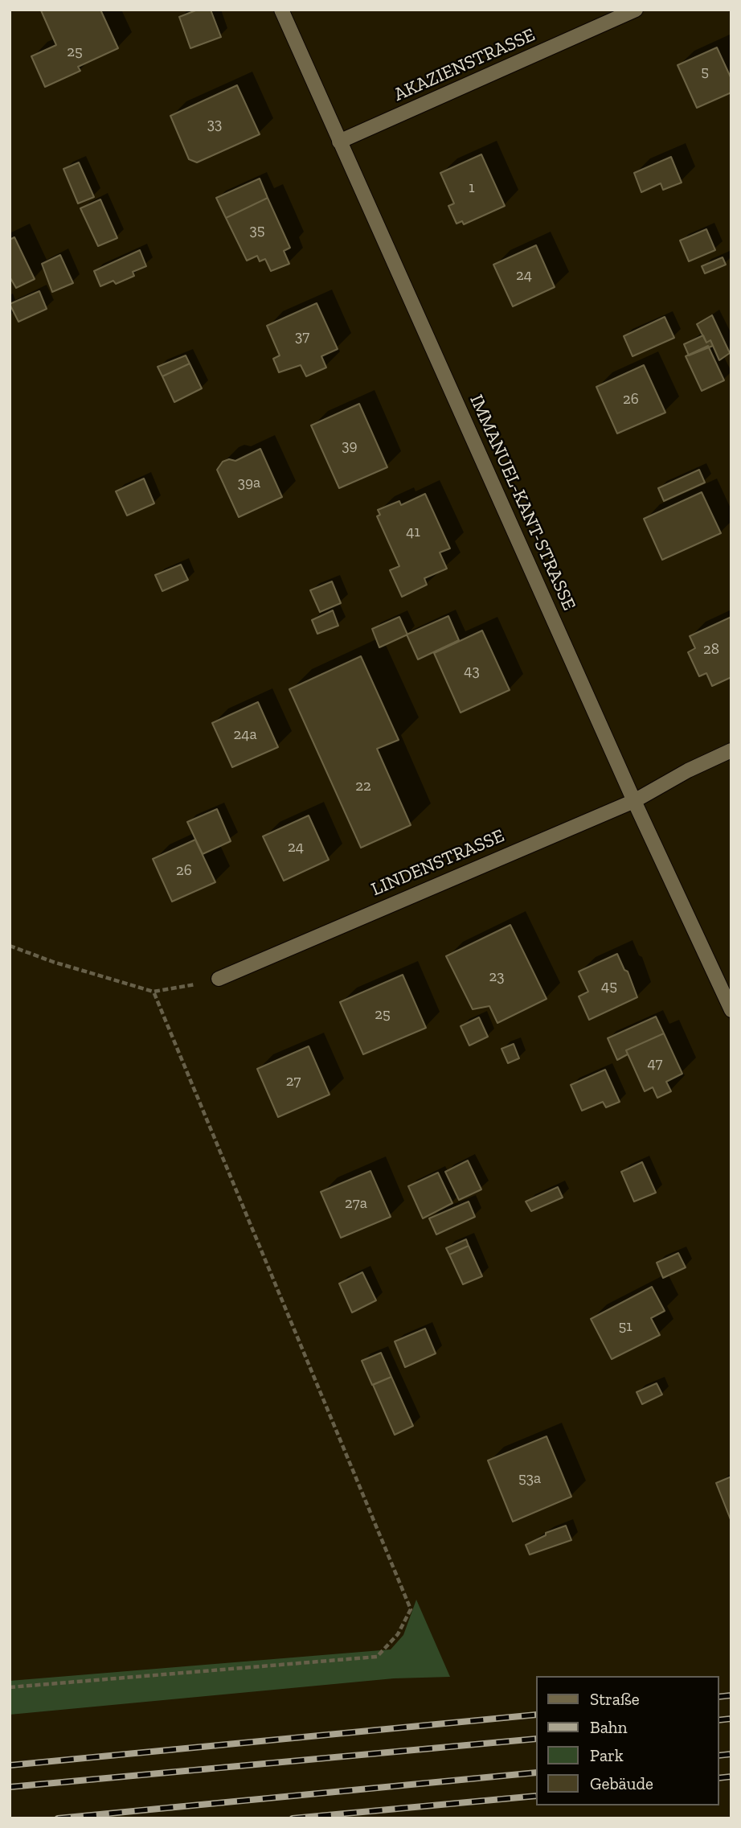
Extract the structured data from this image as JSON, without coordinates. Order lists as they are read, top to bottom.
{
  "streets": {
    "street": ["AKAZIENSTRASSE", "IMMANUEL-KANT-STRASSE", "LINDENSTRASSE"]
  },
  "crossings": [
    ["AKAZIENSTRASSE", "IMMANUEL-KANT-STRASSE"],
    ["IMMANUEL-KANT-STRASSE", "LINDENSTRASSE"]
  ],
  "house_numbers": [
    "25",
    "5",
    "33",
    "1",
    "35",
    "24",
    "37",
    "26",
    "39",
    "39a",
    "41",
    "28",
    "43",
    "24a",
    "22",
    "24",
    "26",
    "23",
    "45",
    "25",
    "47",
    "27",
    "27a",
    "51",
    "53a"
  ],
  "legend": [
    "Straße",
    "Bahn",
    "Park",
    "Gebäude"
  ]
}
